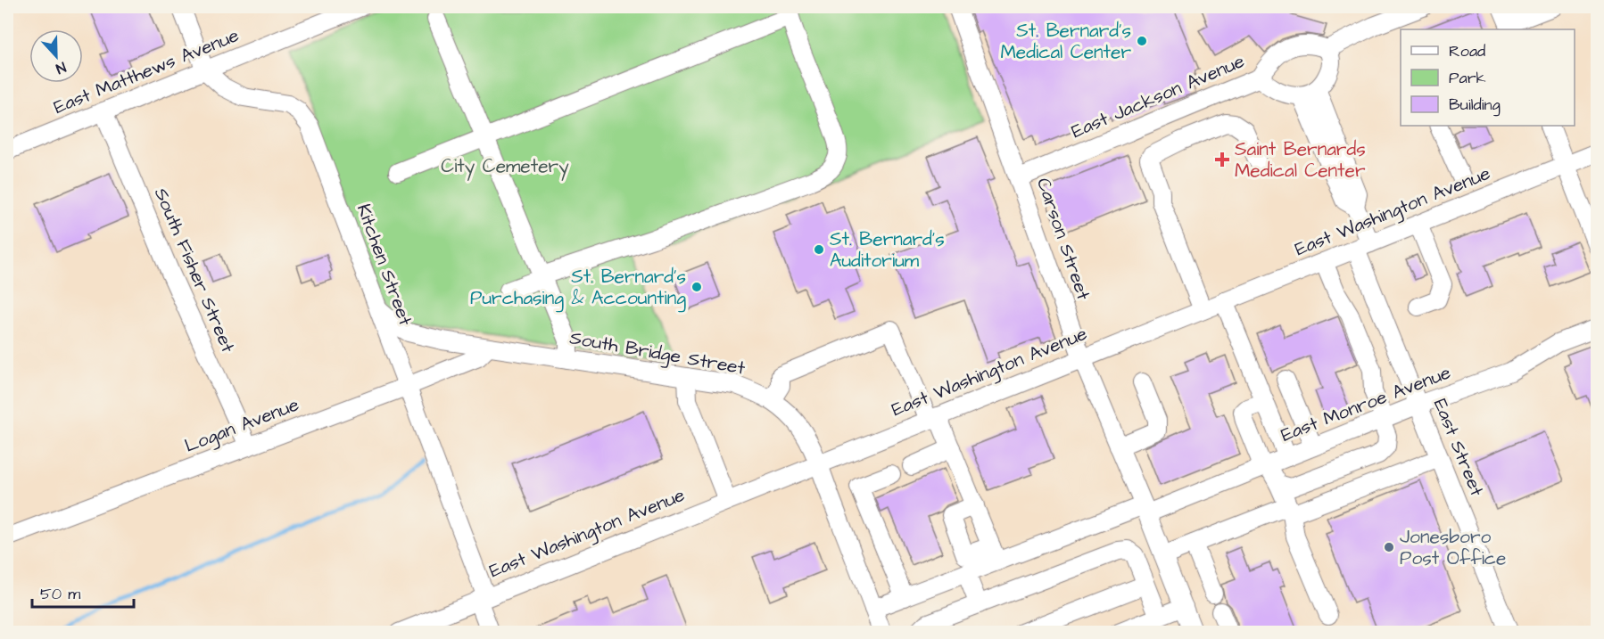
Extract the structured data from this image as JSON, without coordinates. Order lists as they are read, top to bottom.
{
  "streets": {
    "street": [
      "East Matthews Avenue",
      "East Jackson Avenue",
      "East Washington Avenue",
      "Carson Street",
      "Kitchen Street",
      "South Fisher Street",
      "South Bridge Street",
      "East Monroe Avenue",
      "Logan Avenue",
      "East Street"
    ]
  },
  "crossings": [
    ["East Matthews Avenue", "Kitchen Street"],
    ["East Matthews Avenue", "South Fisher Street"],
    ["East Jackson Avenue", "Carson Street"],
    ["East Jackson Avenue", "East Street"],
    ["East Washington Avenue", "Carson Street"],
    ["East Washington Avenue", "Kitchen Street"],
    ["East Washington Avenue", "South Bridge Street"],
    ["East Washington Avenue", "East Street"],
    ["Carson Street", "East Monroe Avenue"],
    ["Kitchen Street", "South Bridge Street"],
    ["Kitchen Street", "Logan Avenue"],
    ["South Fisher Street", "Logan Avenue"],
    ["South Bridge Street", "East Monroe Avenue"],
    ["South Bridge Street", "Logan Avenue"],
    ["East Monroe Avenue", "East Street"]
  ],
  "parks": ["City Cemetery"],
  "places": {
    "other": [
      "St. Bernard's Medical Center",
      "St. Bernard's Auditorium",
      "St. Bernard's Purchasing & Accounting",
      "Jonesboro Post Office"
    ],
    "health": ["Saint Bernards Medical Center"]
  },
  "legend": ["Road", "Park", "Building"],
  "scale_bar": "50 m",
  "north": "bottom"
}
